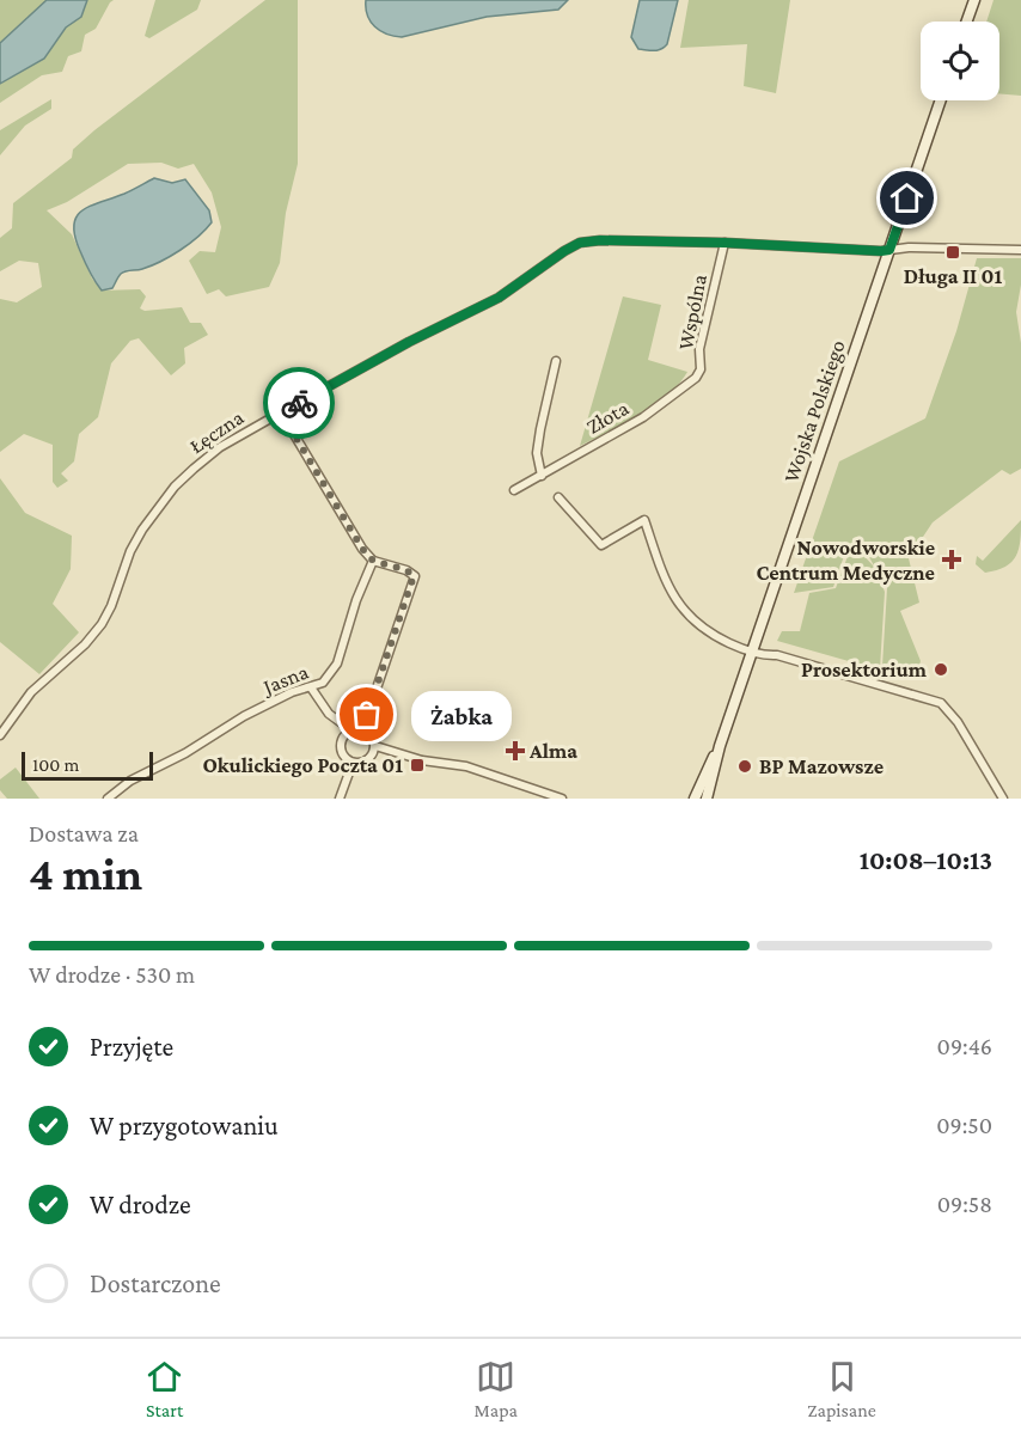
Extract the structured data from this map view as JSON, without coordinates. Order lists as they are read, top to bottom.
{
  "streets": {
    "main road": ["Wojska Polskiego"],
    "street": [
      "Wspólna",
      "Złota",
      "Łęczna",
      "Jasna"
    ]
  },
  "crossings": [
    ["Wspólna", "Złota"],
    ["Wspólna", "Łęczna"],
    ["Wojska Polskiego", "Łęczna"]
  ],
  "places": {
    "transit": ["Długa II 01", "Okulickiego Poczta 01"],
    "health": ["Nowodworskie Centrum Medyczne", "Alma"],
    "other": ["Prosektorium", "Żabka", "BP Mazowsze"]
  },
  "scale_bar": "100 m",
  "page": {
    "bubble": "Żabka",
    "scale": "100 m",
    "heading": ["4 min", "Dostawa za", "10:08–10:13"],
    "bar": "W drodze · 530 m",
    "list": [
      ["Przyjęte", "09:46"],
      ["W przygotowaniu", "09:50"],
      ["W drodze", "09:58"],
      "Dostarczone"
    ],
    "tabs": ["Start", "Mapa", "Zapisane"]
  }
}
